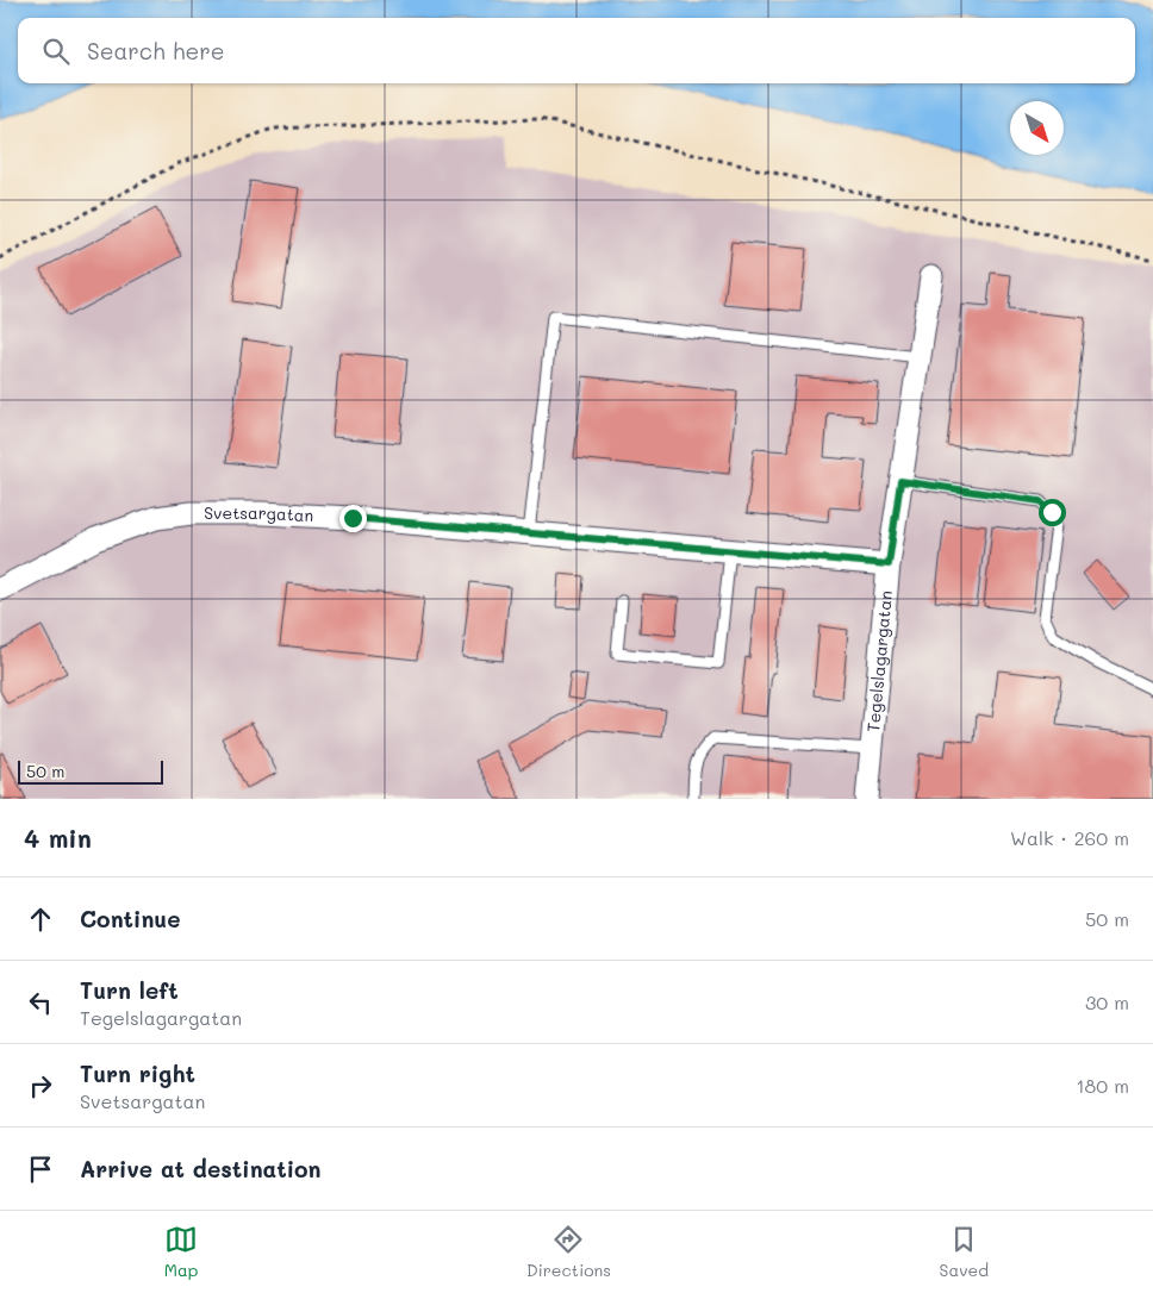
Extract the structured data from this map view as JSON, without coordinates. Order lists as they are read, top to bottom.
{
  "streets": {
    "street": ["Svetsargatan", "Tegelslagargatan"]
  },
  "crossings": [
    ["Svetsargatan", "Tegelslagargatan"]
  ],
  "scale_bar": "50 m",
  "north": "bottom right",
  "page": {
    "search": "Search here",
    "scale": "50 m",
    "heading": ["4 min", "Walk · 260 m"],
    "list": [
      ["Continue", "50 m"],
      ["Turn left", "Tegelslagargatan", "30 m"],
      ["Turn right", "Svetsargatan", "180 m"],
      "Arrive at destination"
    ],
    "nav": ["Map", "Directions", "Saved"]
  }
}
